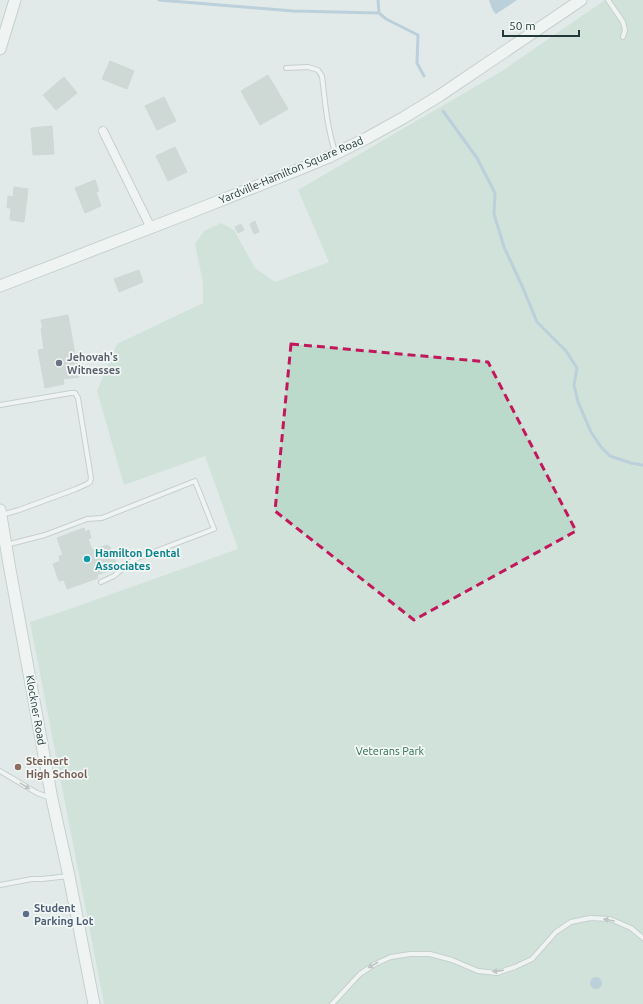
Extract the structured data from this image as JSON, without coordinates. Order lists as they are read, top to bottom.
{
  "streets": {
    "street": ["Yardville-Hamilton Square Road", "Klockner Road"]
  },
  "parks": ["Veterans Park"],
  "places": [
    "Jehovah's Witnesses",
    "Hamilton Dental Associates",
    "Steinert High School",
    "Student Parking Lot"
  ],
  "scale_bar": "50 m"
}
